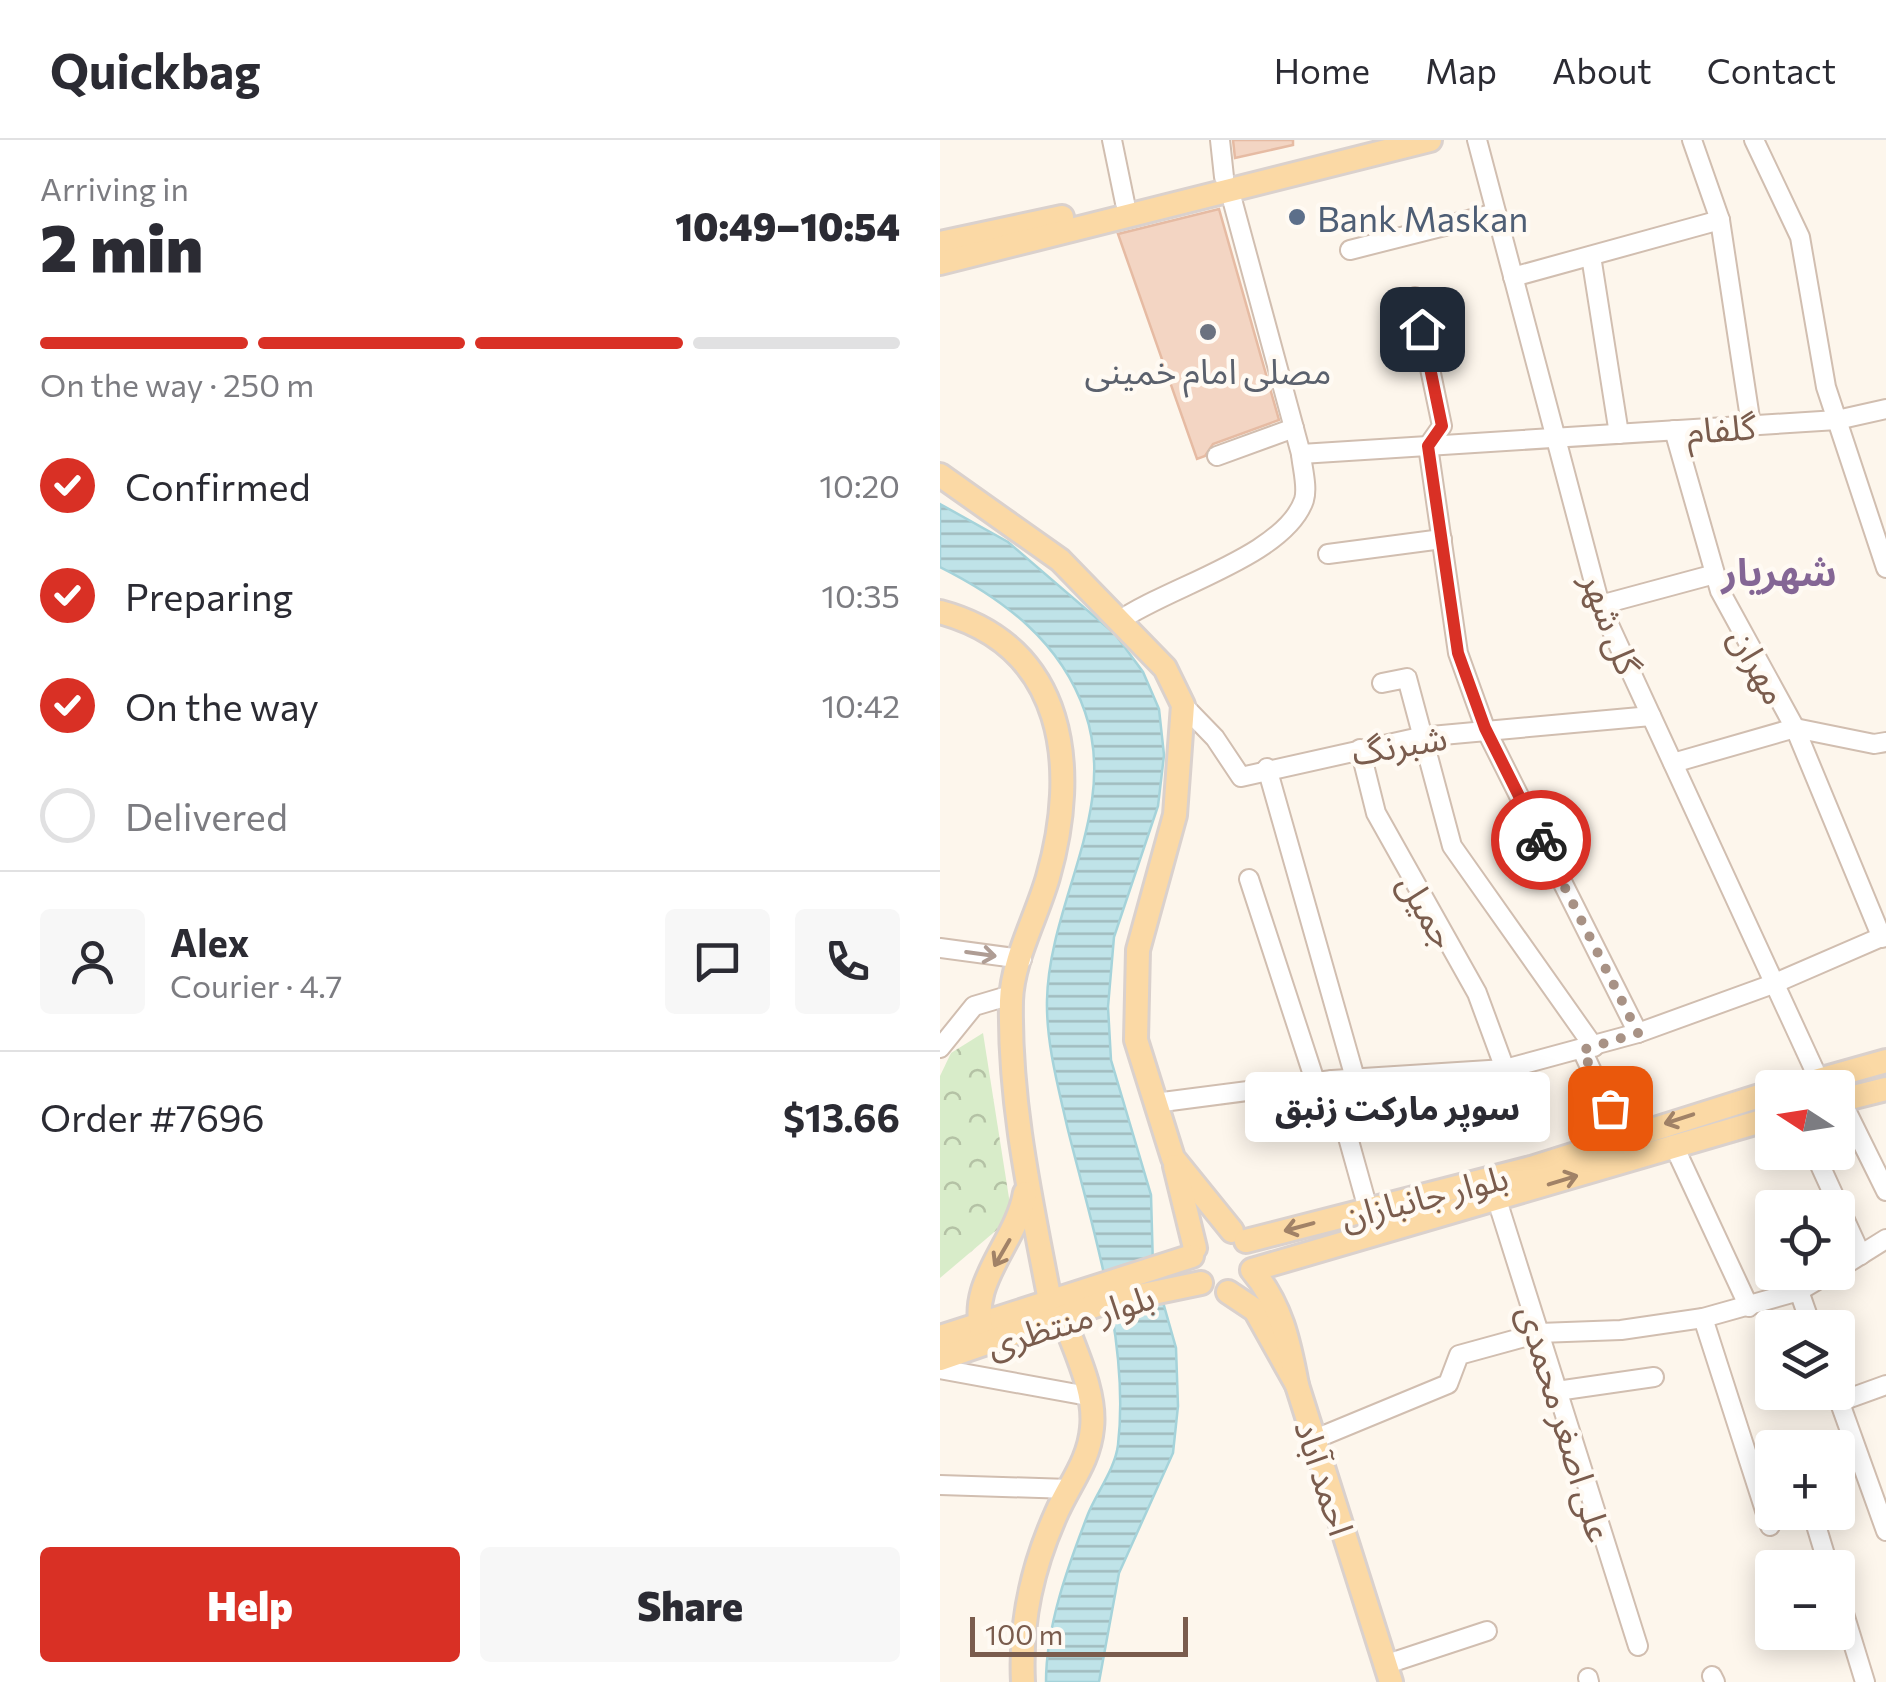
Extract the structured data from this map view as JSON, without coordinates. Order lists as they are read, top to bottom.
{
  "streets": {
    "main road": ["بلوار جانبازان", "بلوار منتظری", "احمد آباد"],
    "street": [
      "گلفام",
      "گل شهر",
      "مهران",
      "شبرنگ",
      "جمیل",
      "علی اصغر محمدی"
    ]
  },
  "crossings": [
    ["گلفام", "گل شهر"],
    ["گلفام", "مهران"],
    ["گل شهر", "شبرنگ"],
    ["شبرنگ", "جمیل"],
    ["بلوار جانبازان", "بلوار منتظری"],
    ["بلوار جانبازان", "علی اصغر محمدی"],
    ["بلوار جانبازان", "احمد آباد"],
    ["بلوار منتظری", "احمد آباد"]
  ],
  "districts": ["شهریار"],
  "places": ["Bank Maskan", "مصلی امام خمینی", "سوپر مارکت زنبق"],
  "scale_bar": "100 m",
  "north": "left",
  "page": {
    "header": "Quickbag",
    "nav": [
      "Home",
      "Map",
      "About",
      "Contact"
    ],
    "heading": ["2 min", "Arriving in", "10:49–10:54"],
    "panel": [
      "Alex",
      "Courier · 4.7",
      "Order #7696",
      "$13.66"
    ],
    "bar": "On the way · 250 m",
    "list": [
      ["Confirmed", "10:20"],
      ["Preparing", "10:35"],
      ["On the way", "10:42"],
      "Delivered"
    ],
    "map_buttons": ["+", "−"],
    "bubble": "سوپر مارکت زنبق",
    "buttons": ["Help", "Share"],
    "scale": "100 m"
  }
}
